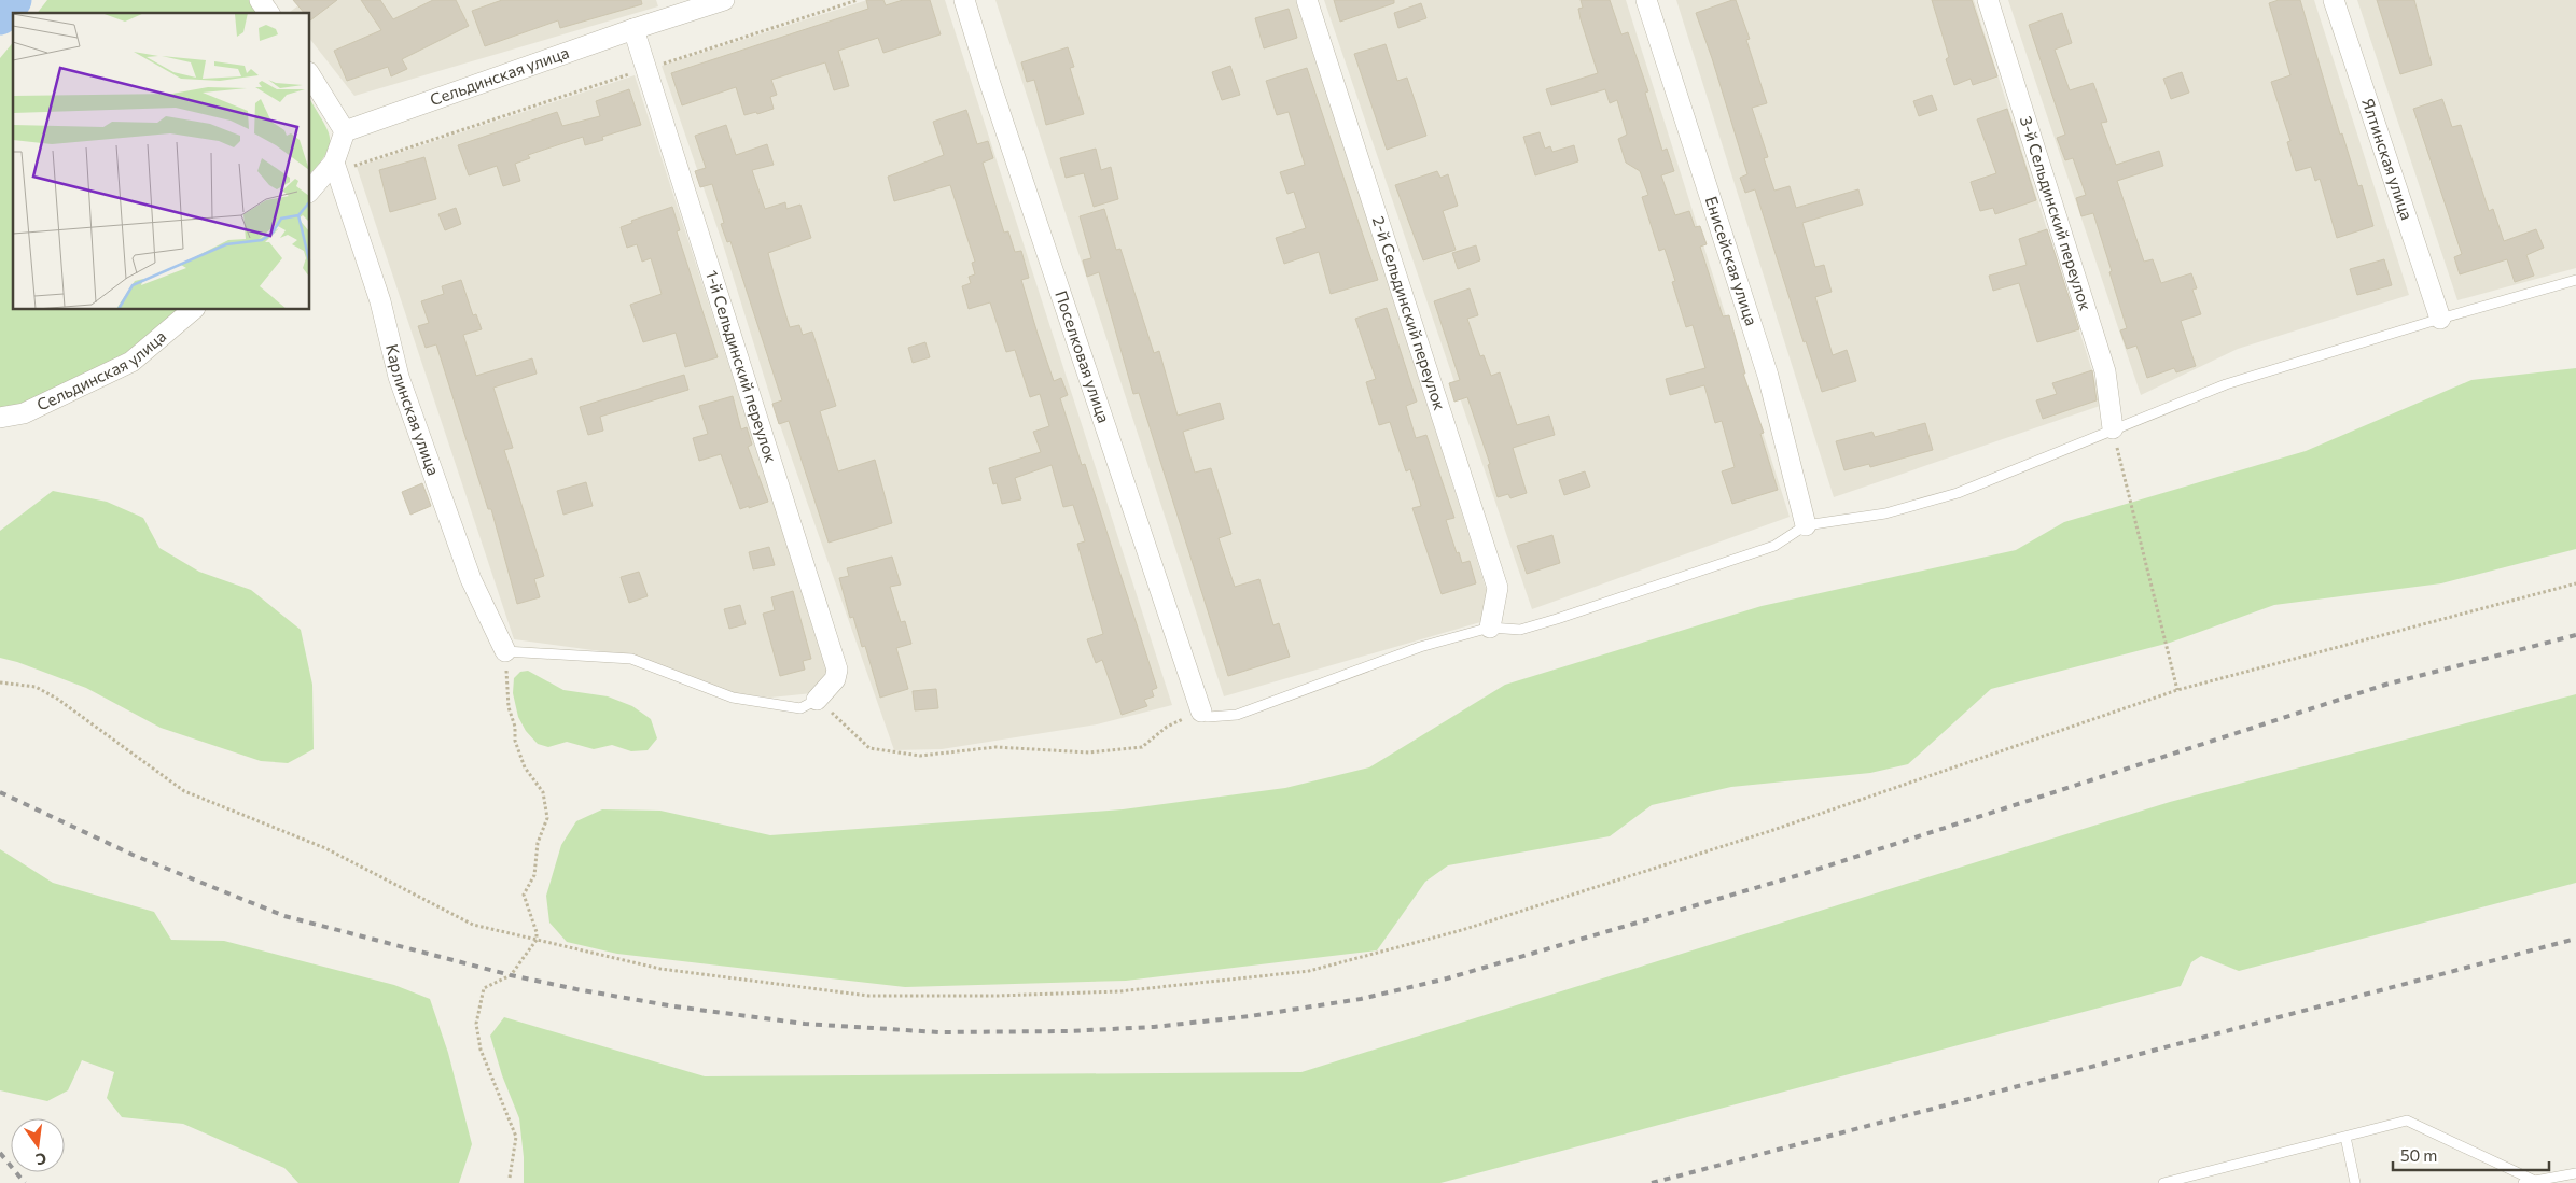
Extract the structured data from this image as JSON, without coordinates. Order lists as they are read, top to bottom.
{
  "streets": {
    "street": [
      "Сельдинская улица",
      "Ялтинская улица",
      "3-й Сельдинский переулок",
      "Енисейская улица",
      "2-й Сельдинский переулок",
      "Поселковая улица",
      "1-й Сельдинский переулок",
      "Карлинская улица"
    ]
  },
  "crossings": [
    ["Сельдинская улица", "1-й Сельдинский переулок"]
  ],
  "scale_bar": "50 m",
  "north": "bottom"
}
